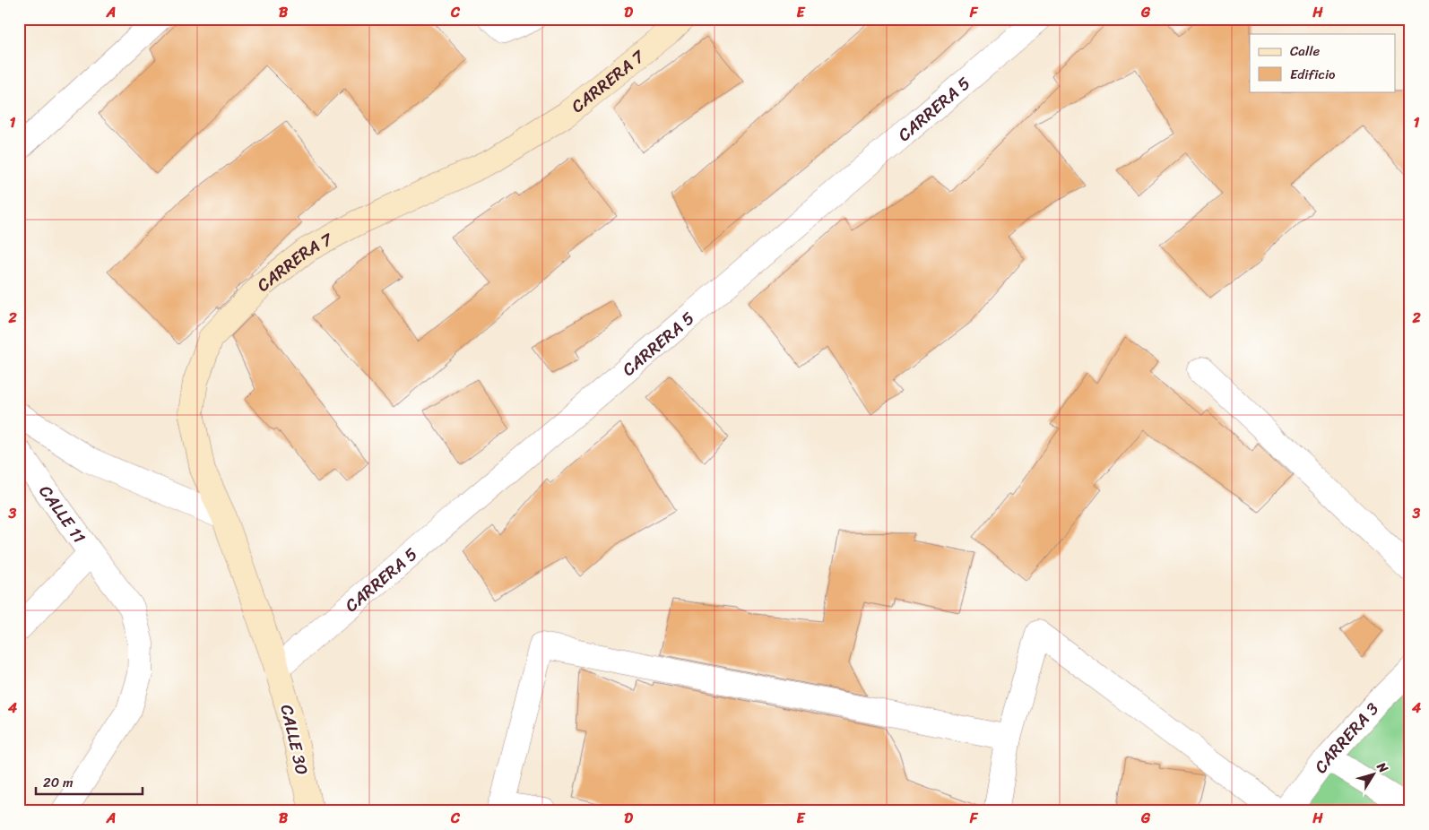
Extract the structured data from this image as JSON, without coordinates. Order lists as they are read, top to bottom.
{
  "streets": {
    "street": [
      "CARRERA 7",
      "CARRERA 5",
      "CALLE 11",
      "CARRERA 3",
      "CALLE 30"
    ]
  },
  "crossings": [
    ["CARRERA 7", "CARRERA 5"],
    ["CARRERA 7", "CALLE 30"],
    ["CARRERA 5", "CALLE 30"]
  ],
  "legend": ["Calle", "Edificio"],
  "scale_bar": "20 m",
  "north": "top right",
  "grid": {
    "columns": [
      "A",
      "B",
      "C",
      "D",
      "E",
      "F",
      "G",
      "H"
    ],
    "rows": [
      "1",
      "2",
      "3",
      "4"
    ]
  }
}
